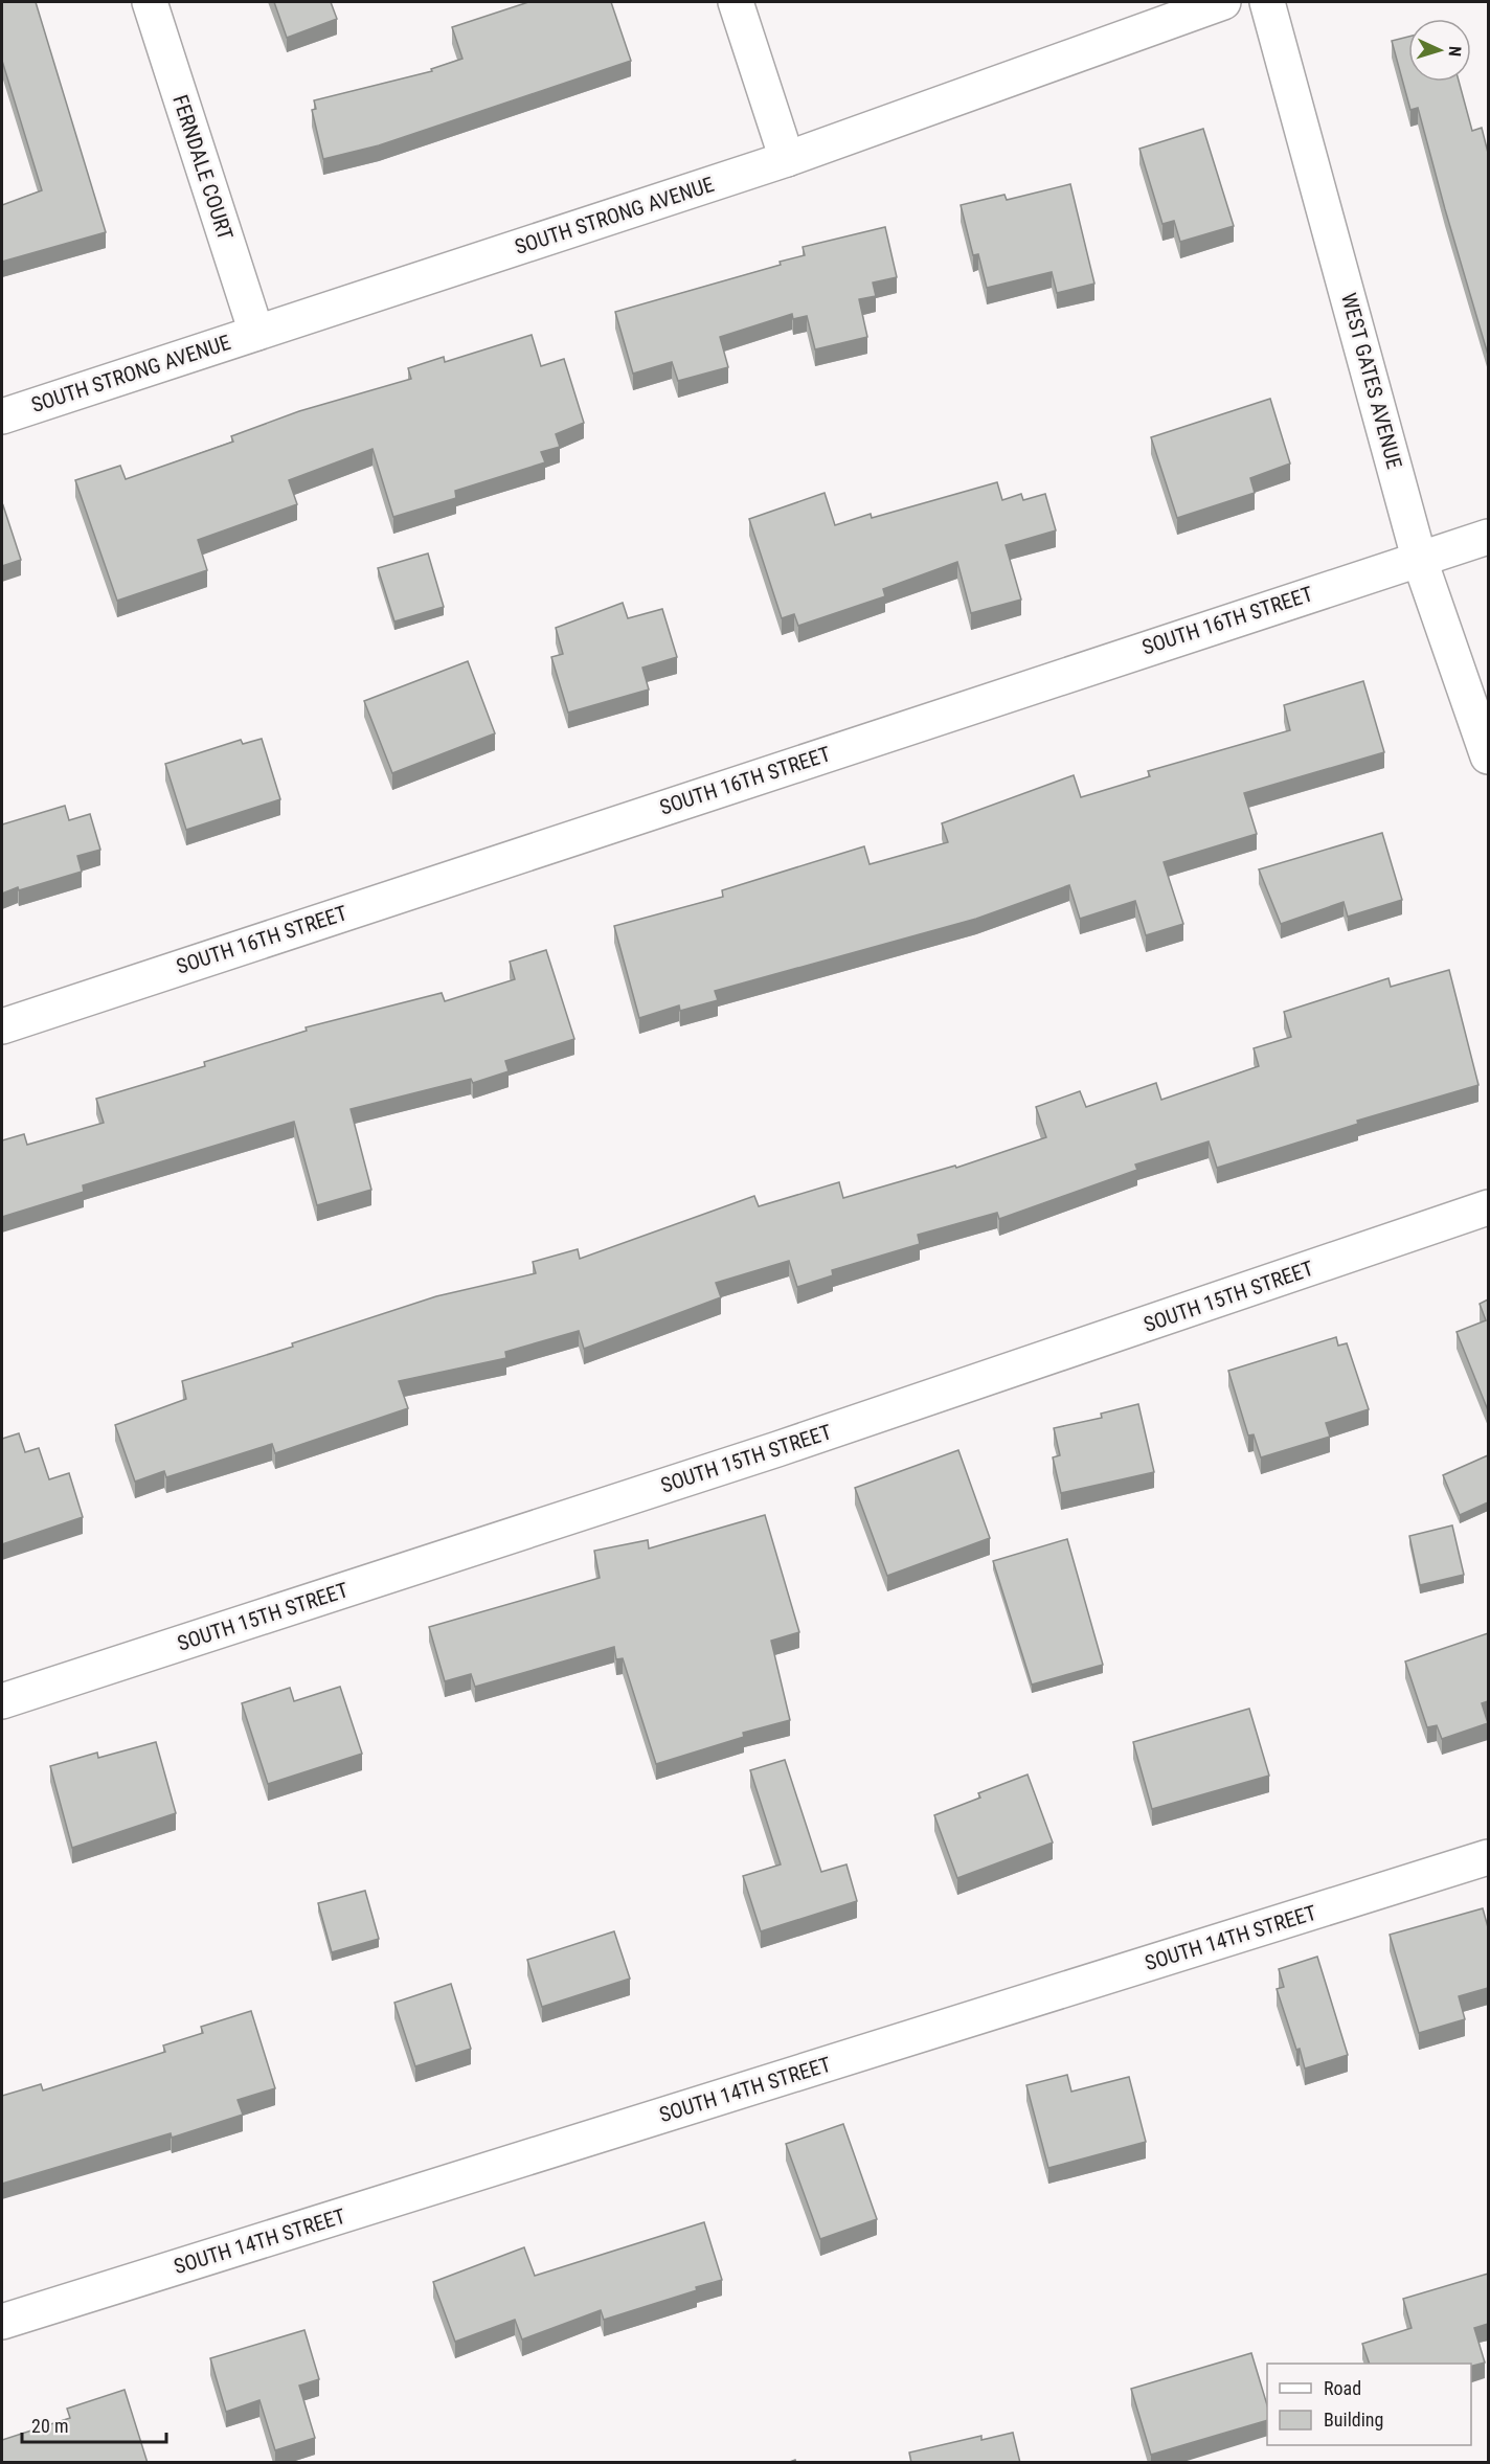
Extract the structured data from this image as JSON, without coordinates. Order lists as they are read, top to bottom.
{
  "streets": {
    "street": [
      "FERNDALE COURT",
      "SOUTH STRONG AVENUE",
      "WEST GATES AVENUE",
      "SOUTH 16TH STREET",
      "SOUTH 15TH STREET",
      "SOUTH 14TH STREET"
    ]
  },
  "crossings": [
    ["FERNDALE COURT", "SOUTH STRONG AVENUE"],
    ["WEST GATES AVENUE", "SOUTH 16TH STREET"]
  ],
  "legend": ["Road", "Building"],
  "scale_bar": "20 m",
  "north": "right"
}
